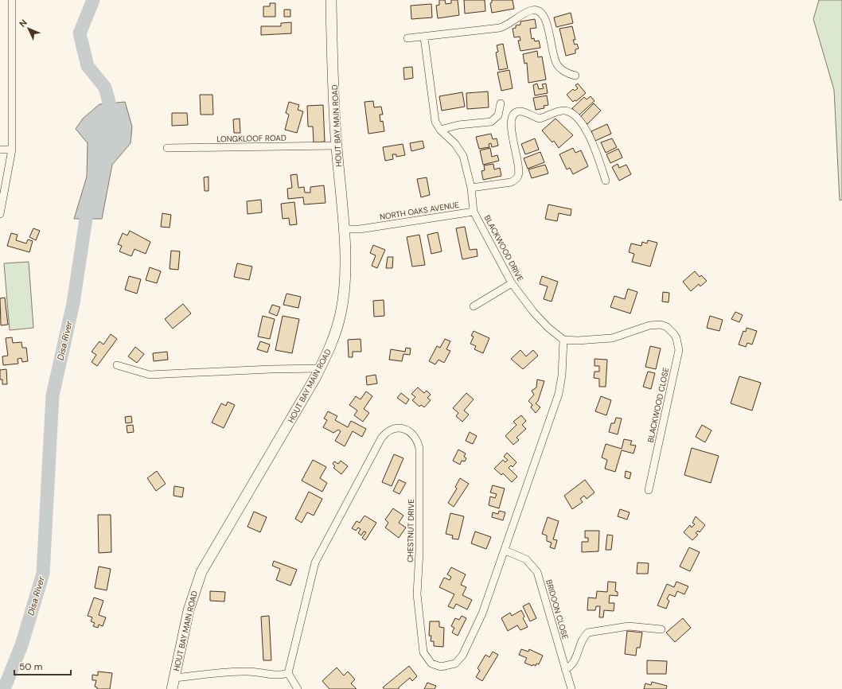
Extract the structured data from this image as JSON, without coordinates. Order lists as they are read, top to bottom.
{
  "streets": {
    "main road": ["HOUT BAY MAIN ROAD"],
    "street": [
      "LONGKLOOF ROAD",
      "NORTH OAKS AVENUE",
      "BLACKWOOD DRIVE",
      "BLACKWOOD CLOSE",
      "CHESTNUT DRIVE",
      "BRIDOON CLOSE"
    ]
  },
  "crossings": [
    ["HOUT BAY MAIN ROAD", "LONGKLOOF ROAD"],
    ["HOUT BAY MAIN ROAD", "NORTH OAKS AVENUE"],
    ["NORTH OAKS AVENUE", "BLACKWOOD DRIVE"],
    ["BLACKWOOD DRIVE", "BLACKWOOD CLOSE"],
    ["BLACKWOOD DRIVE", "CHESTNUT DRIVE"],
    ["BLACKWOOD CLOSE", "CHESTNUT DRIVE"],
    ["CHESTNUT DRIVE", "BRIDOON CLOSE"]
  ],
  "water": ["Disa River"],
  "scale_bar": "50 m",
  "north": "top left"
}
